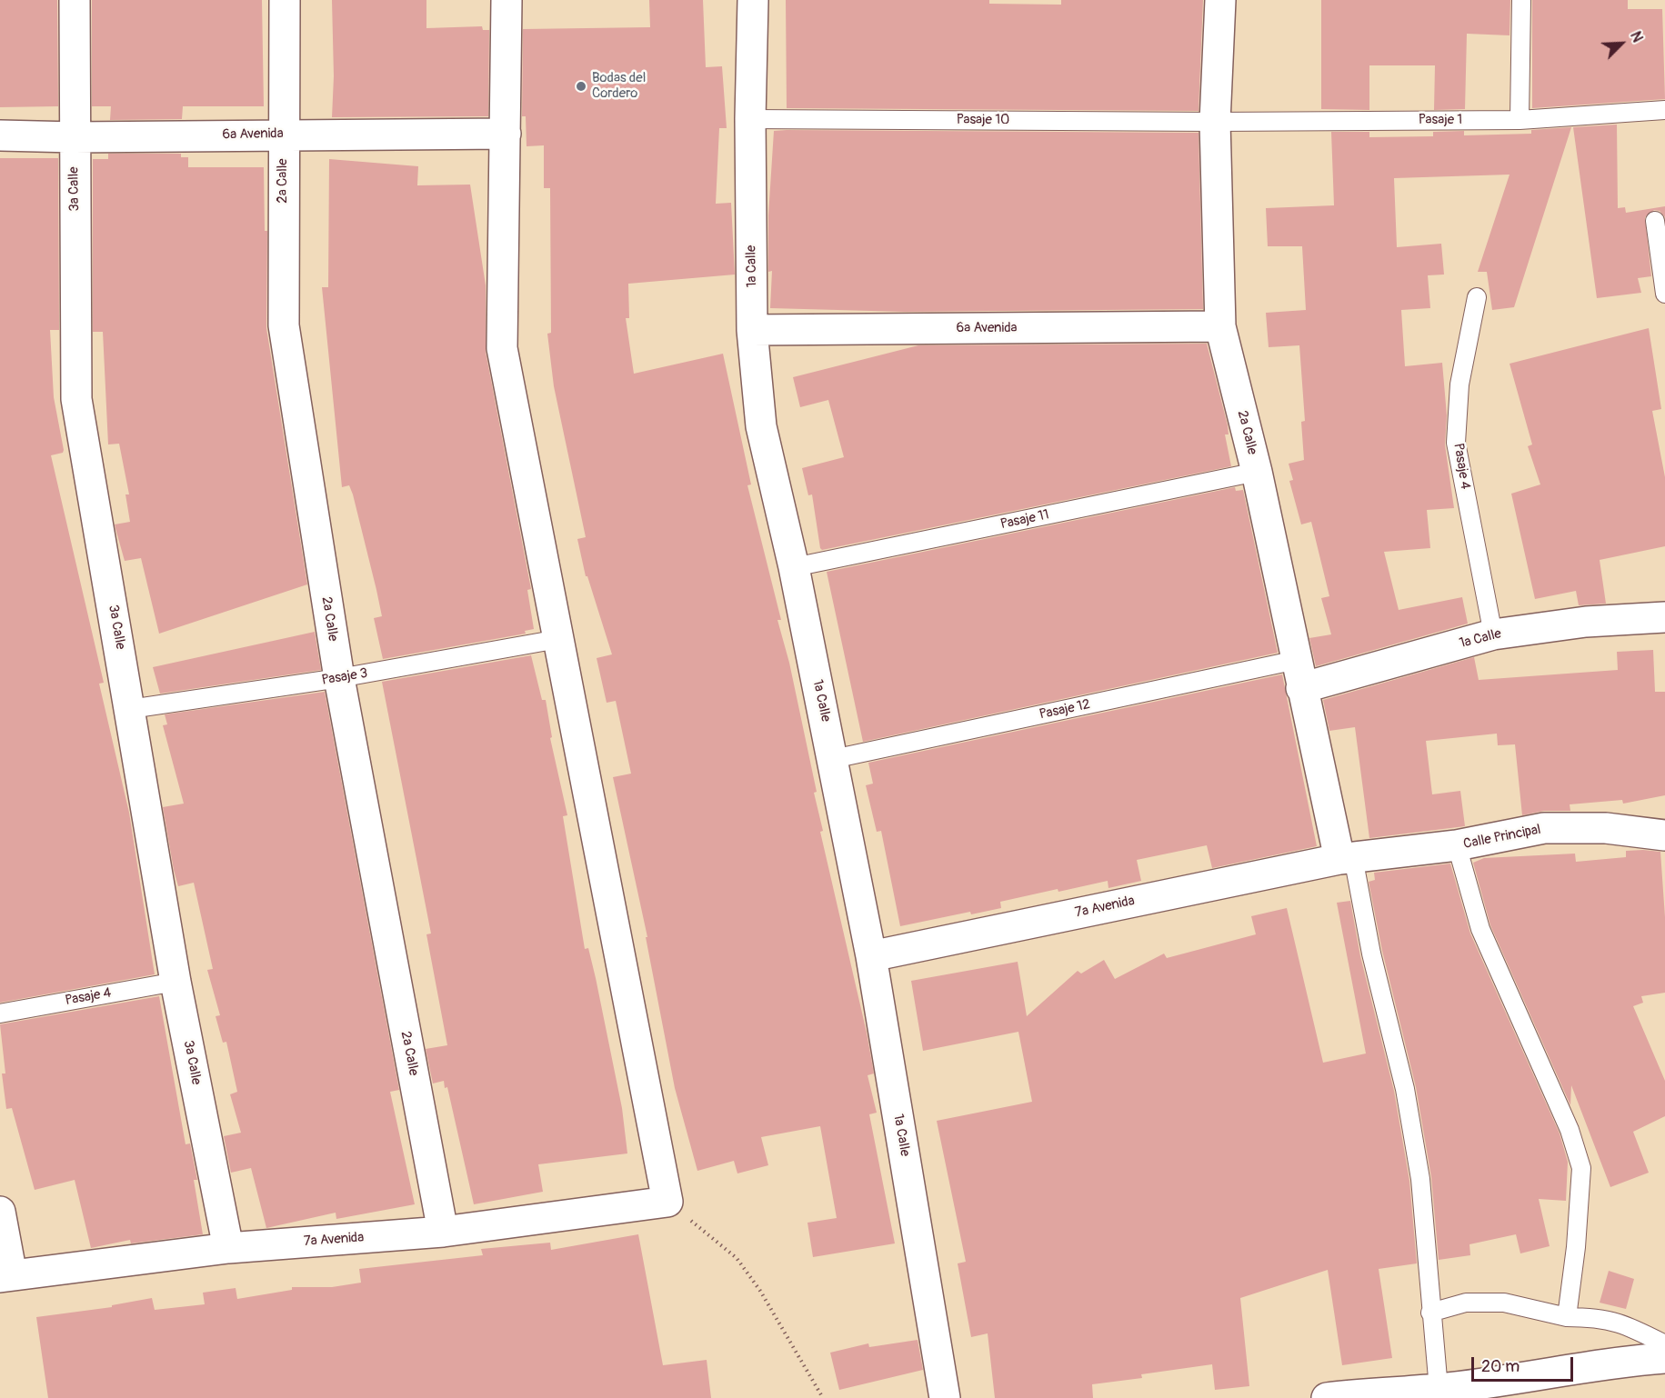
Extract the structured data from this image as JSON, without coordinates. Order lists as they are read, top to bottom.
{
  "streets": {
    "street": [
      "6a Avenida",
      "2a Calle",
      "3a Calle",
      "1a Calle",
      "Calle Principal",
      "7a Avenida"
    ],
    "lane": [
      "Pasaje 10",
      "Pasaje 1",
      "Pasaje 4",
      "Pasaje 11",
      "Pasaje 3",
      "Pasaje 12"
    ]
  },
  "crossings": [
    ["Pasaje 10", "Pasaje 1"],
    ["Pasaje 10", "2a Calle"],
    ["Pasaje 10", "1a Calle"],
    ["Pasaje 1", "2a Calle"],
    ["6a Avenida", "2a Calle"],
    ["6a Avenida", "3a Calle"],
    ["6a Avenida", "1a Calle"],
    ["2a Calle", "1a Calle"],
    ["2a Calle", "Pasaje 11"],
    ["2a Calle", "Pasaje 3"],
    ["2a Calle", "Pasaje 12"],
    ["2a Calle", "Calle Principal"],
    ["2a Calle", "7a Avenida"],
    ["3a Calle", "Pasaje 4"],
    ["3a Calle", "Pasaje 3"],
    ["3a Calle", "7a Avenida"],
    ["1a Calle", "Pasaje 4"],
    ["1a Calle", "Pasaje 11"],
    ["1a Calle", "Pasaje 12"],
    ["1a Calle", "7a Avenida"],
    ["Calle Principal", "7a Avenida"]
  ],
  "places": ["Bodas del Cordero"],
  "scale_bar": "20 m",
  "north": "top right"
}
